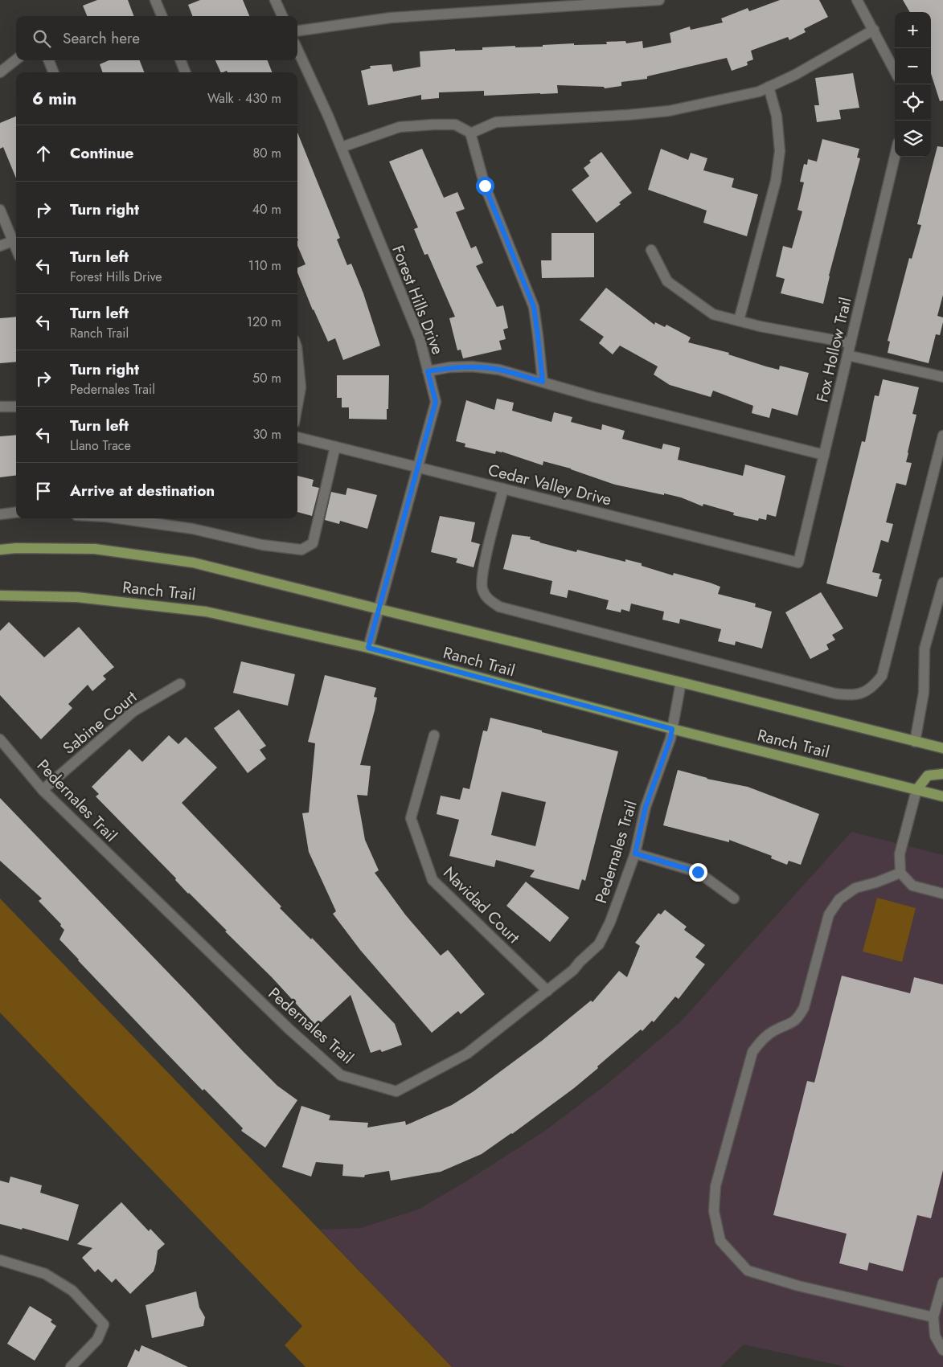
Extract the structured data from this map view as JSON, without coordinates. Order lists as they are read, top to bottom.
{
  "streets": {
    "main road": ["Ranch Trail"],
    "street": [
      "Forest Hills Drive",
      "Fox Hollow Trail",
      "Cedar Valley Drive",
      "Sabine Court",
      "Pedernales Trail",
      "Navidad Court"
    ]
  },
  "crossings": [
    ["Forest Hills Drive", "Cedar Valley Drive"],
    ["Forest Hills Drive", "Ranch Trail"],
    ["Fox Hollow Trail", "Cedar Valley Drive"],
    ["Ranch Trail", "Pedernales Trail"],
    ["Sabine Court", "Pedernales Trail"],
    ["Pedernales Trail", "Navidad Court"]
  ],
  "page": {
    "map_buttons": ["+", "−"],
    "search": "Search here",
    "heading": ["6 min", "Walk · 430 m"],
    "list": [
      ["Continue", "80 m"],
      ["Turn right", "40 m"],
      ["Turn left", "Forest Hills Drive", "110 m"],
      ["Turn left", "Ranch Trail", "120 m"],
      ["Turn right", "Pedernales Trail", "50 m"],
      ["Turn left", "Llano Trace", "30 m"],
      "Arrive at destination"
    ]
  }
}
